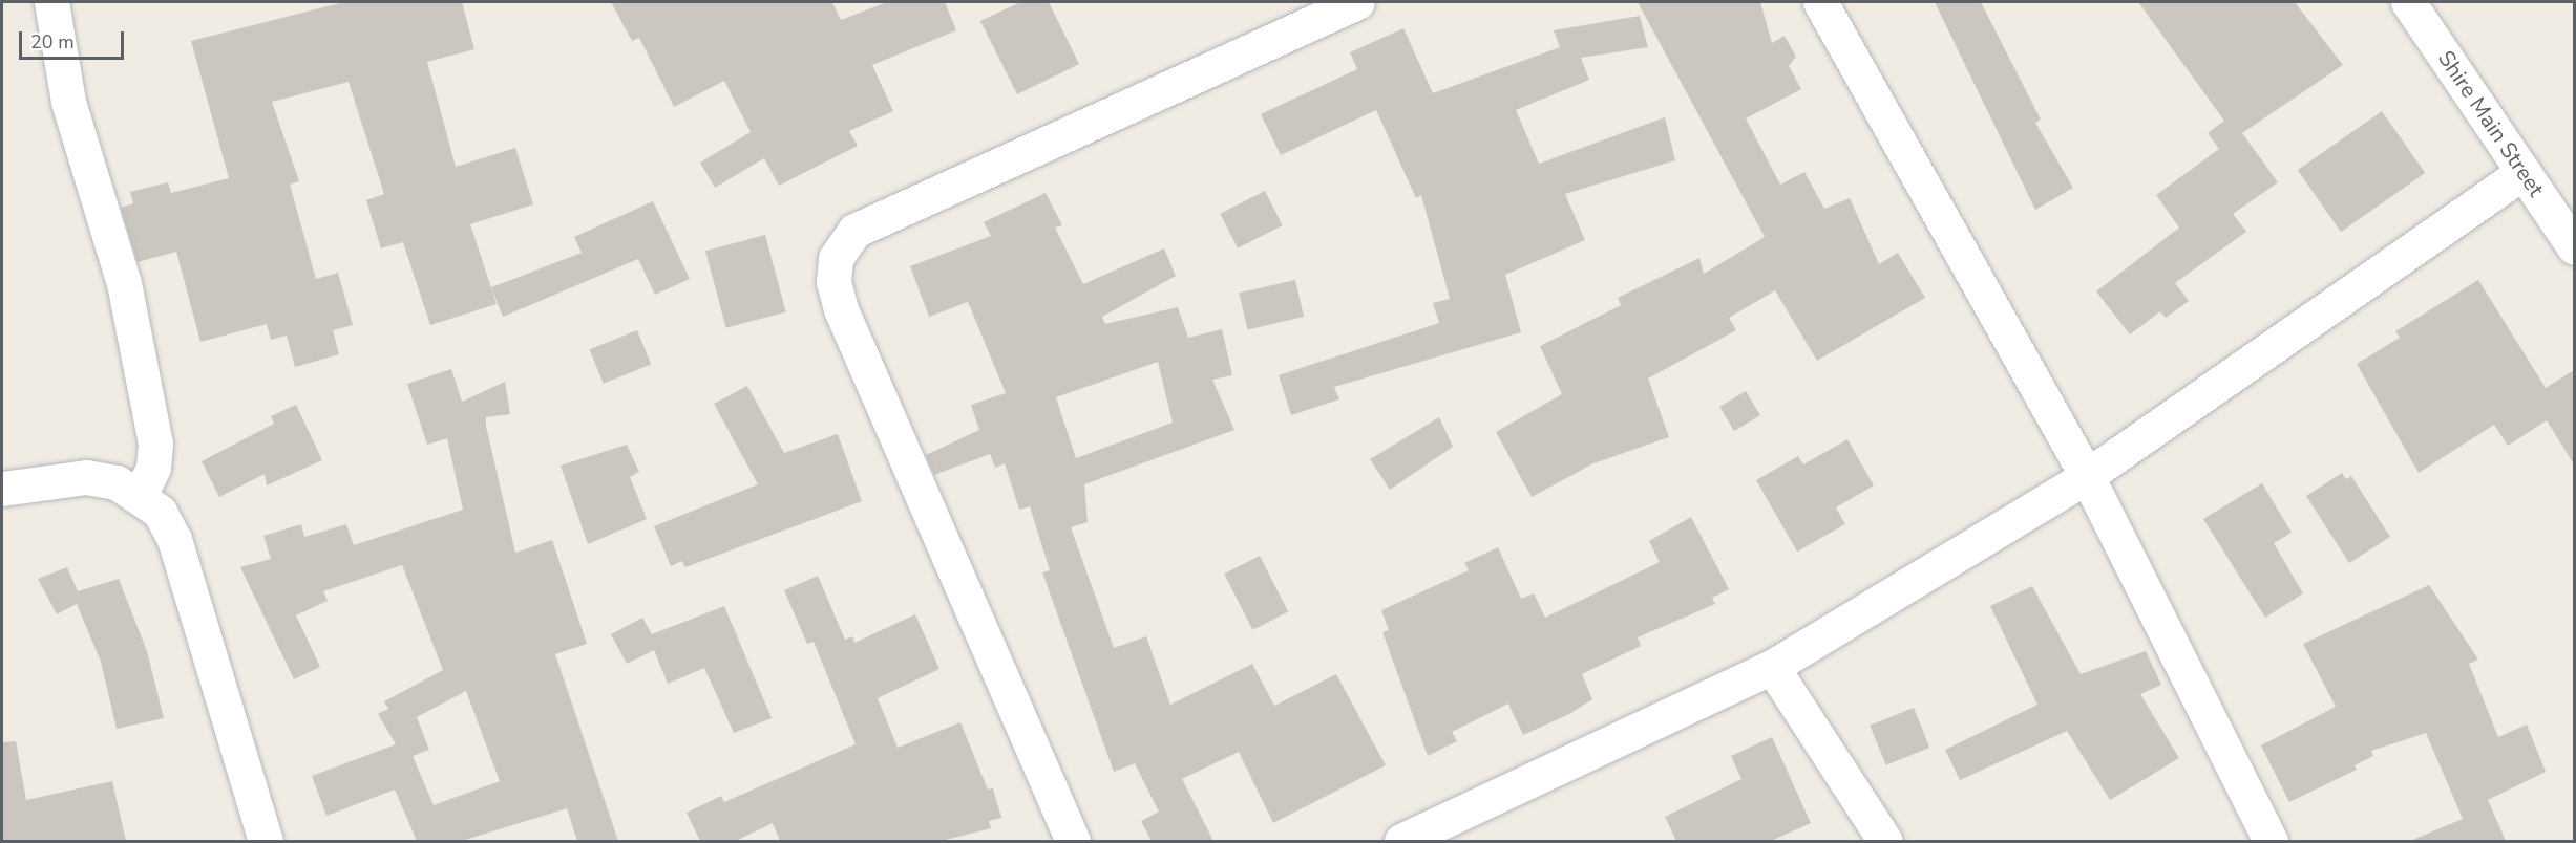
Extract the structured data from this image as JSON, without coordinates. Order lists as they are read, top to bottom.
{
  "streets": {
    "street": ["Shire Main Street"]
  },
  "scale_bar": "20 m"
}
